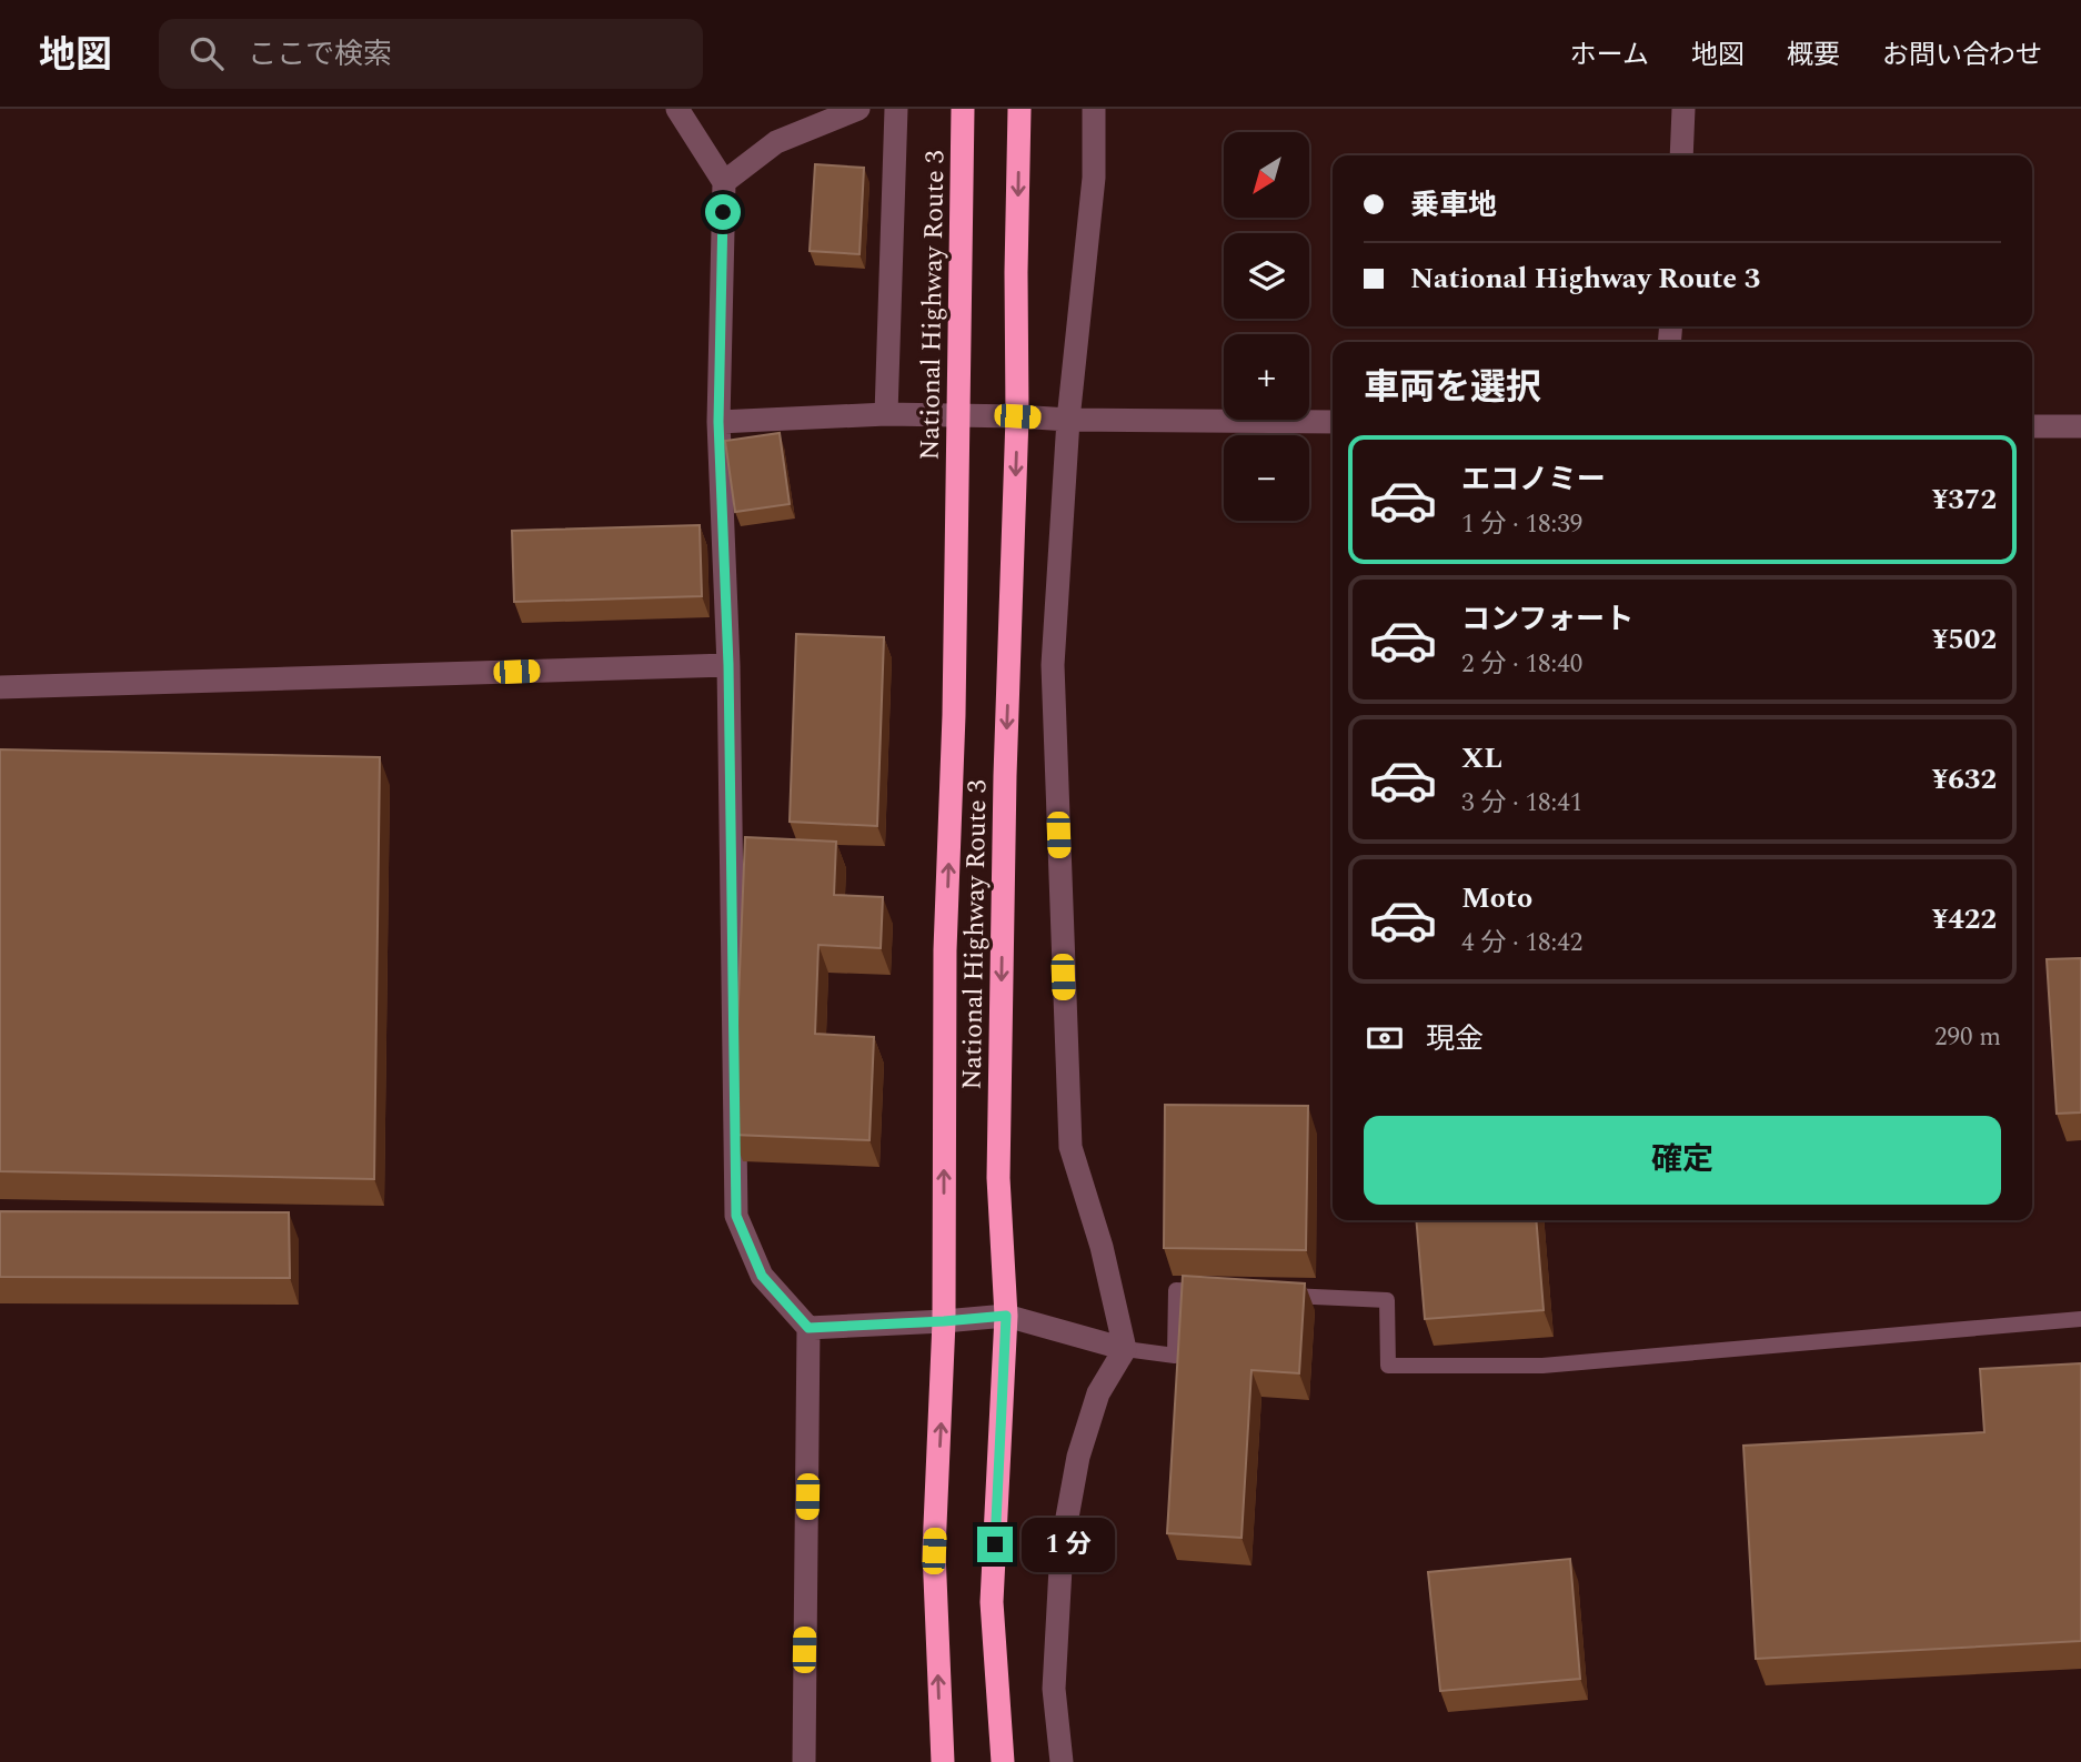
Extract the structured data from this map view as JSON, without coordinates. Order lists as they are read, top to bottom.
{
  "streets": {
    "highway": ["National Highway Route 3"]
  },
  "north": "bottom left",
  "page": {
    "header": "地図",
    "search": "ここで検索",
    "nav": [
      "ホーム",
      "地図",
      "概要",
      "お問い合わせ"
    ],
    "map_buttons": ["+", "−"],
    "banner": ["乗車地", "National Highway Route 3"],
    "heading": "車両を選択",
    "list": [
      {
        "name": "エコノミー",
        "note": "1 分 · 18:39",
        "value": "¥372"
      },
      {
        "name": "コンフォート",
        "note": "2 分 · 18:40",
        "value": "¥502"
      },
      {
        "name": "XL",
        "note": "3 分 · 18:41",
        "value": "¥632"
      },
      {
        "name": "Moto",
        "note": "4 分 · 18:42",
        "value": "¥422"
      }
    ],
    "pay": ["現金", "290 m"],
    "buttons": "確定",
    "bubble": "1 分"
  }
}
